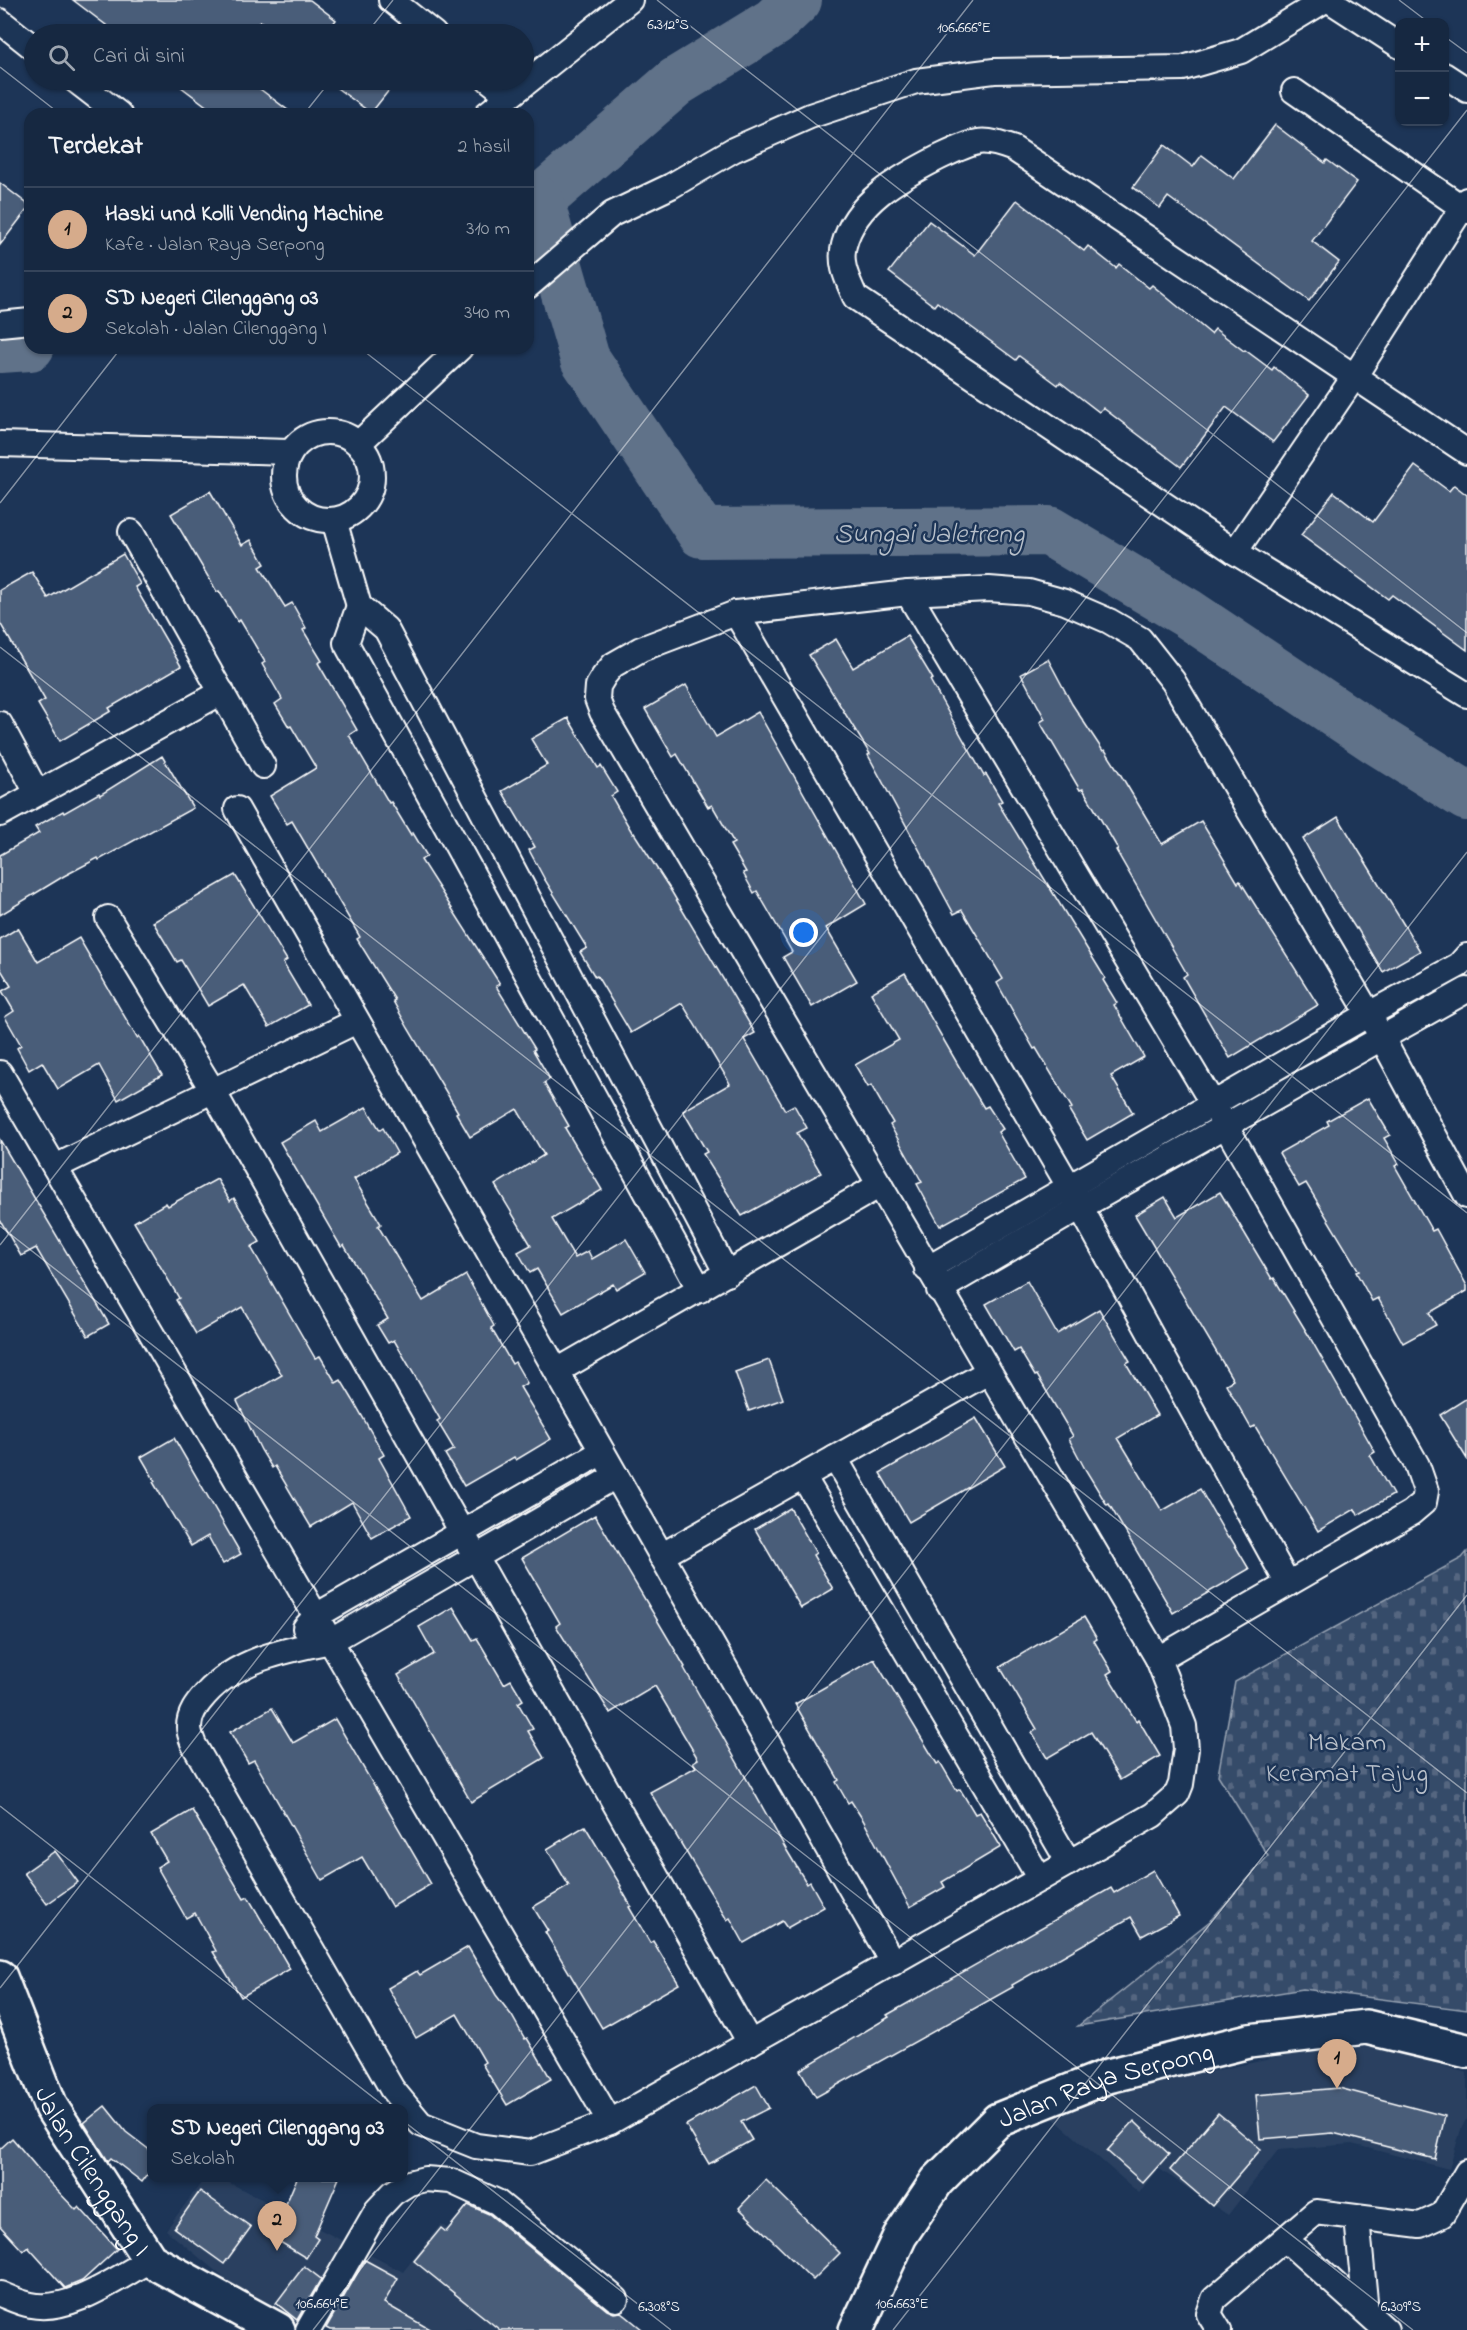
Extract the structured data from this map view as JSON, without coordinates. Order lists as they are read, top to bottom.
{
  "streets": {
    "main road": ["Jalan Raya Serpong", "Jalan Cilenggang I"]
  },
  "water": ["Sungai Jaletreng"],
  "parks": ["Makam Keramat Tajug"],
  "page": {
    "map_buttons": ["+", "−"],
    "search": "Cari di sini",
    "heading": ["Terdekat", "2 hasil"],
    "list": [
      {
        "mark": "1",
        "name": "Haski und Kolli Vending Machine",
        "note": "Kafe · Jalan Raya Serpong",
        "value": "310 m"
      },
      {
        "mark": "2",
        "name": "SD Negeri Cilenggang 03",
        "note": "Sekolah · Jalan Cilenggang I",
        "value": "340 m"
      }
    ],
    "pins": ["1", "2"],
    "popup": ["SD Negeri Cilenggang 03", "Sekolah"]
  },
  "coordinates": [
    "6.312°S",
    "106.666°E",
    "106.664°E",
    "106.663°E",
    "6.308°S",
    "6.309°S"
  ]
}
